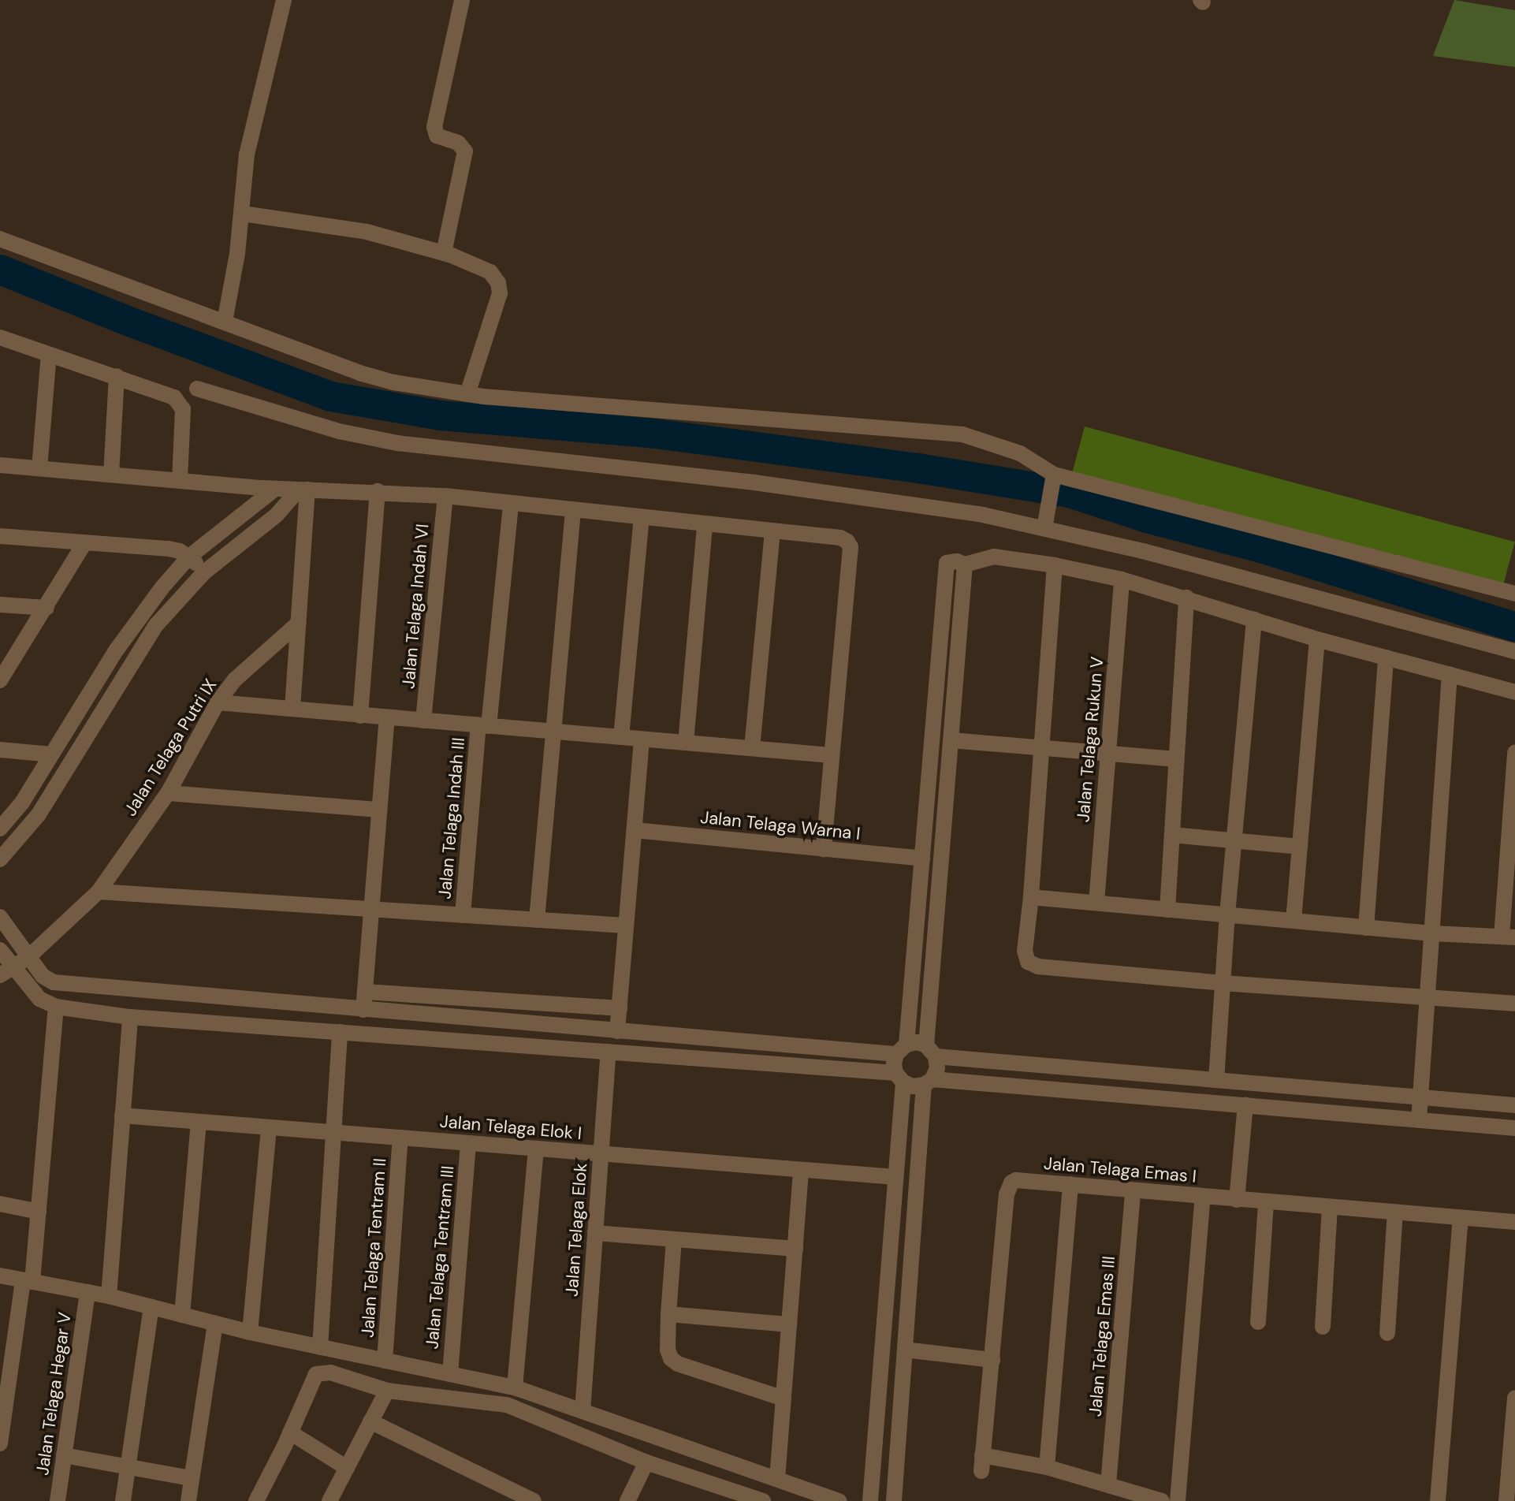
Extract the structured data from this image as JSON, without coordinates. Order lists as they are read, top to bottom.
{
  "streets": {
    "street": [
      "Jalan Telaga Indah VI",
      "Jalan Telaga Rukun V",
      "Jalan Telaga Putri IX",
      "Jalan Telaga Indah III",
      "Jalan Telaga Warna I",
      "Jalan Telaga Elok I",
      "Jalan Telaga Emas I",
      "Jalan Telaga Elok",
      "Jalan Telaga Tentram II",
      "Jalan Telaga Tentram III",
      "Jalan Telaga Emas III",
      "Jalan Telaga Hegar V"
    ]
  },
  "crossings": [
    ["Jalan Telaga Elok I", "Jalan Telaga Elok"],
    ["Jalan Telaga Elok I", "Jalan Telaga Tentram II"],
    ["Jalan Telaga Elok I", "Jalan Telaga Tentram III"],
    ["Jalan Telaga Emas I", "Jalan Telaga Emas III"]
  ]
}
